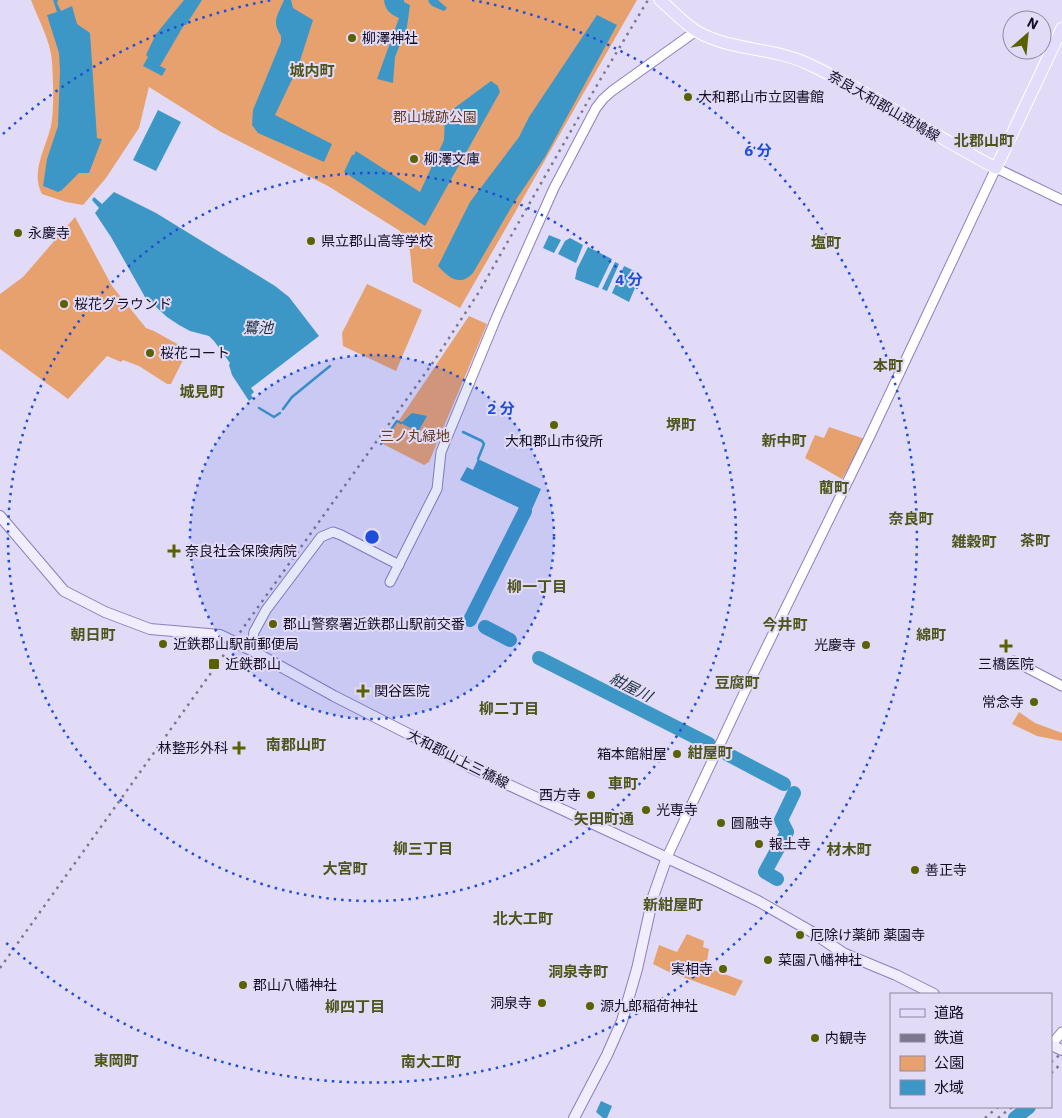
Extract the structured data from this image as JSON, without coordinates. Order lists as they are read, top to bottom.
{
  "streets": {
    "main road": ["奈良大和郡山斑鳩線", "大和郡山上三橋線"]
  },
  "districts": [
    "城内町",
    "北郡山町",
    "塩町",
    "本町",
    "城見町",
    "堺町",
    "新中町",
    "藺町",
    "奈良町",
    "茶町",
    "雑穀町",
    "柳一丁目",
    "今井町",
    "朝日町",
    "綿町",
    "豆腐町",
    "柳二丁目",
    "南郡山町",
    "紺屋町",
    "車町",
    "矢田町通",
    "柳三丁目",
    "材木町",
    "大宮町",
    "新紺屋町",
    "北大工町",
    "洞泉寺町",
    "柳四丁目",
    "東岡町",
    "南大工町"
  ],
  "water": ["鷺池", "紺屋川"],
  "parks": ["郡山城跡公園", "三ノ丸緑地"],
  "places": {
    "other": [
      "柳澤神社",
      "大和郡山市立図書館",
      "柳澤文庫",
      "永慶寺",
      "県立郡山高等学校",
      "桜花グラウンド",
      "桜花コート",
      "大和郡山市役所",
      "郡山警察署近鉄郡山駅前交番",
      "近鉄郡山駅前郵便局",
      "光慶寺",
      "常念寺",
      "箱本館紺屋",
      "西方寺",
      "光専寺",
      "圓融寺",
      "報土寺",
      "善正寺",
      "厄除け薬師 薬園寺",
      "菜園八幡神社",
      "実相寺",
      "郡山八幡神社",
      "洞泉寺",
      "源九郎稲荷神社",
      "内観寺"
    ],
    "health": [
      "奈良社会保険病院",
      "三橋医院",
      "関谷医院",
      "林整形外科"
    ],
    "transit": ["近鉄郡山"]
  },
  "legend": [
    "道路",
    "鉄道",
    "公園",
    "水域"
  ],
  "north": "top right",
  "rings": ["6 分", "4 分", "2 分"]
}
